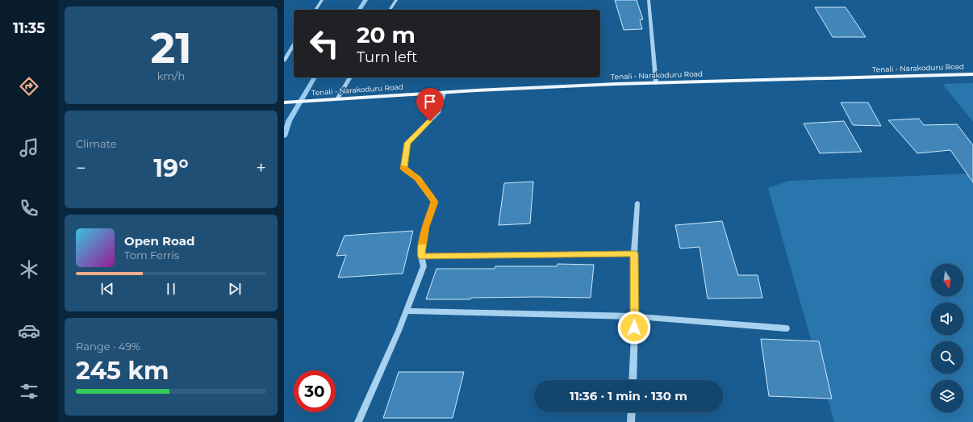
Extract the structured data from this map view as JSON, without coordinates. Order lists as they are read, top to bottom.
{
  "streets": {
    "main road": ["Tenali - Narakoduru Road"]
  },
  "north": "bottom",
  "page": {
    "tabs": "11:35",
    "tile": [
      ["21", "km/h"],
      "Climate",
      ["Range · 49%", "245 km"]
    ],
    "turn": ["20 m", "Turn left"],
    "heat": ["−", "19°", "+"],
    "song": ["Open Road", "Tom Ferris"],
    "limit": "30",
    "trip": "11:36 · 1 min · 130 m"
  }
}
